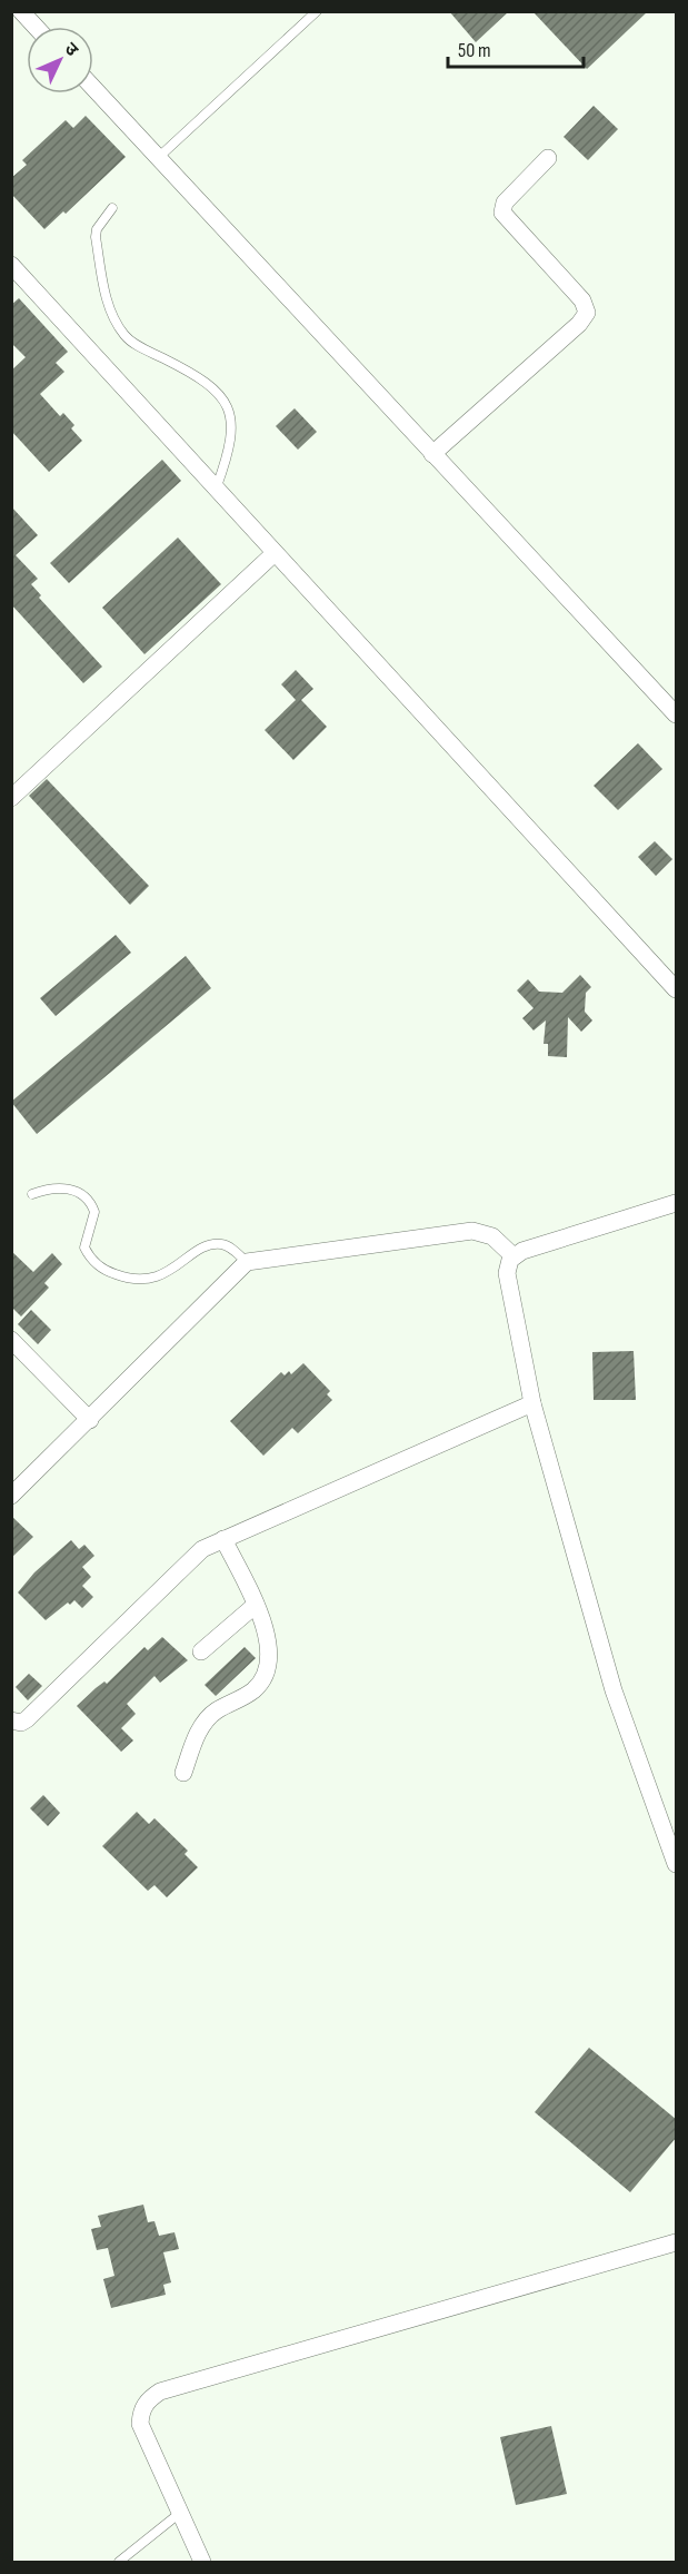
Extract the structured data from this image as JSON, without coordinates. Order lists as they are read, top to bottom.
{
  "scale_bar": "50 m",
  "north": "top right"
}
